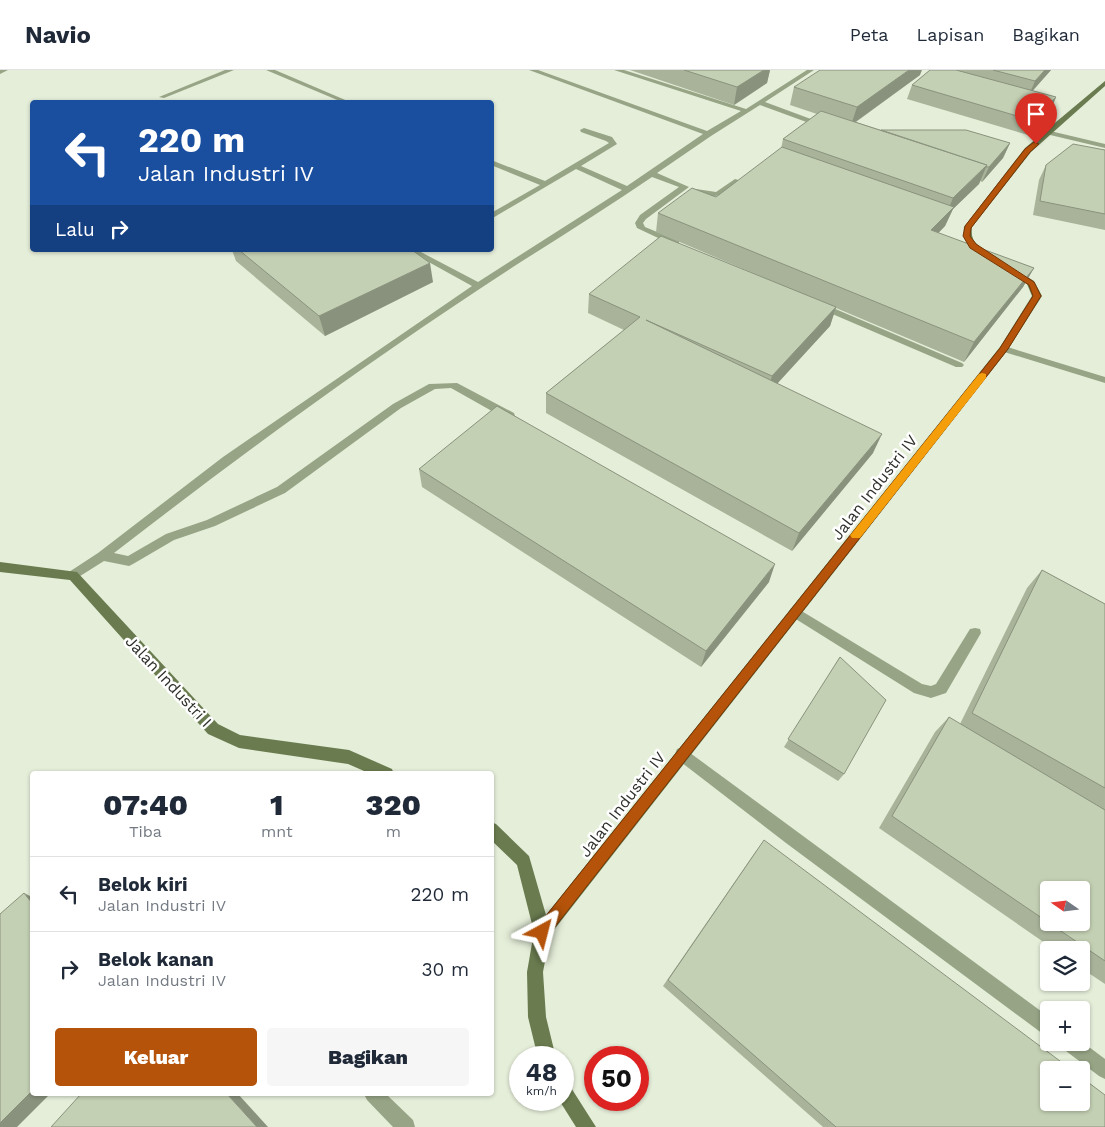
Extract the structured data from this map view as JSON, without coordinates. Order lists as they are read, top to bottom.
{
  "streets": {
    "main road": ["Jalan Industri IV", "Jalan Industri I"]
  },
  "north": "left",
  "page": {
    "header": "Navio",
    "nav": ["Peta", "Lapisan", "Bagikan"],
    "turn": ["220 m", "Jalan Industri IV"],
    "then": "Lalu",
    "eta": [
      "07:40",
      "Tiba",
      "1",
      "mnt",
      "320",
      "m"
    ],
    "list": [
      {
        "name": "Belok kiri",
        "note": "Jalan Industri IV",
        "value": "220 m"
      },
      {
        "name": "Belok kanan",
        "note": "Jalan Industri IV",
        "value": "30 m"
      }
    ],
    "map_buttons": ["+", "−"],
    "buttons": ["Keluar", "Bagikan"],
    "speed": "48 km/h",
    "limit": "50"
  }
}
